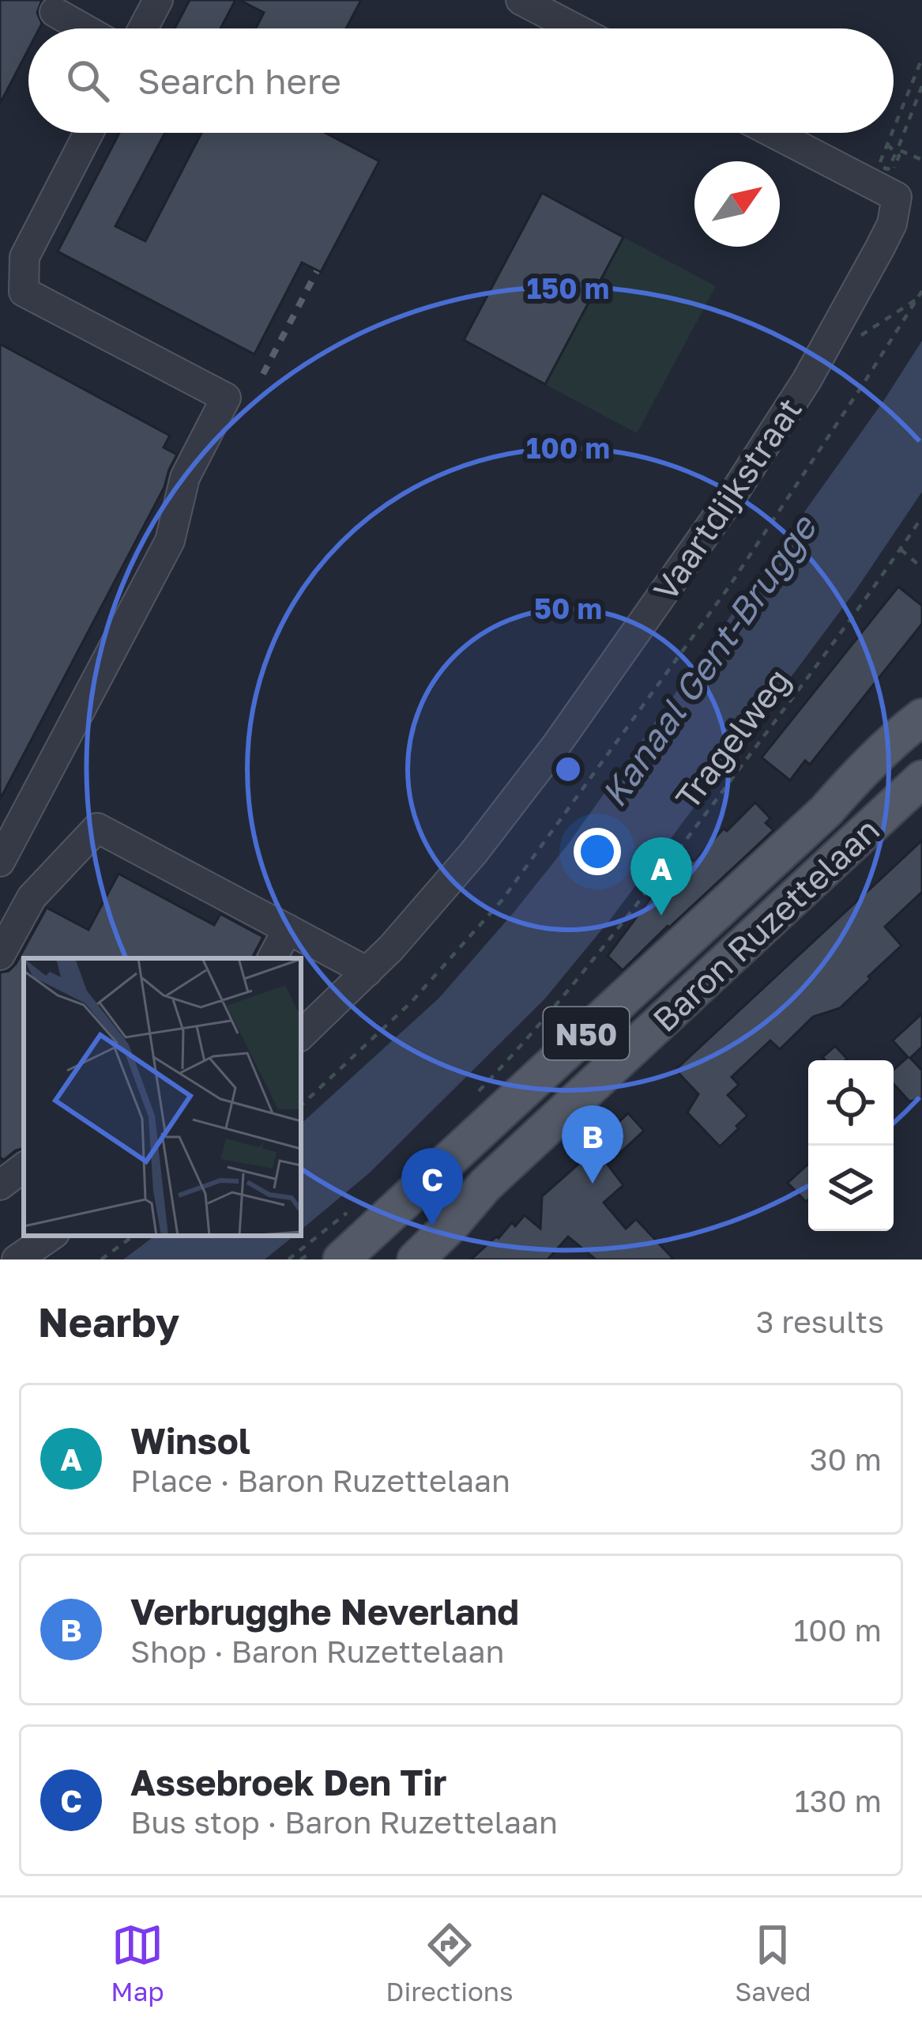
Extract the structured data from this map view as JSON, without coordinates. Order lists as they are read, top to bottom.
{
  "streets": {
    "main road": ["Baron Ruzettelaan", "N50"],
    "street": ["Vaartdijkstraat"],
    "path": ["Tragelweg"]
  },
  "water": ["Kanaal Gent-Brugge"],
  "north": "top right",
  "page": {
    "search": "Search here",
    "pins": ["A", "B", "C"],
    "heading": ["Nearby", "3 results"],
    "list": [
      {
        "mark": "A",
        "name": "Winsol",
        "note": "Place · Baron Ruzettelaan",
        "value": "30 m"
      },
      {
        "mark": "B",
        "name": "Verbrugghe Neverland",
        "note": "Shop · Baron Ruzettelaan",
        "value": "100 m"
      },
      {
        "mark": "C",
        "name": "Assebroek Den Tir",
        "note": "Bus stop · Baron Ruzettelaan",
        "value": "130 m"
      }
    ],
    "nav": ["Map", "Directions", "Saved"]
  },
  "rings": ["150 m", "100 m", "50 m"]
}
